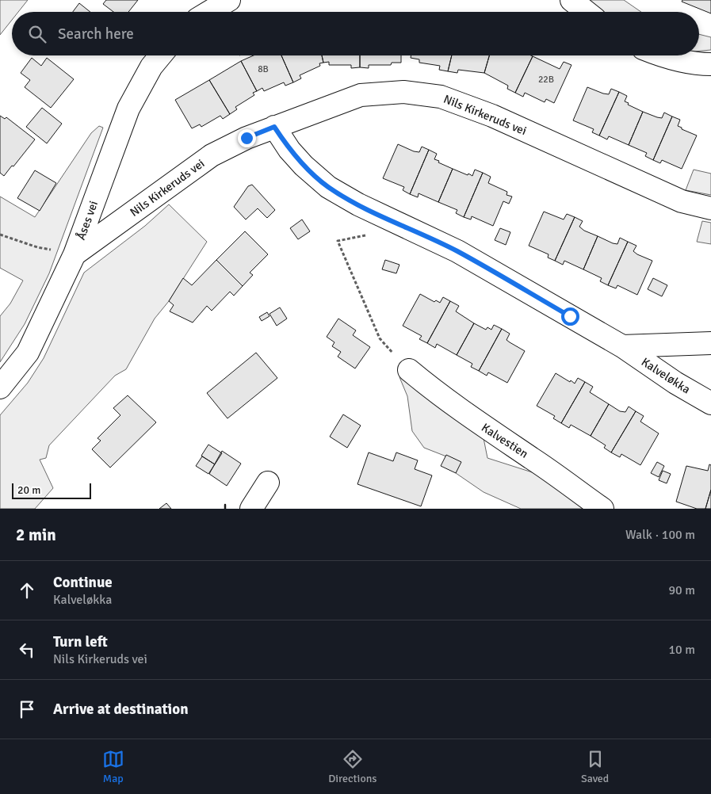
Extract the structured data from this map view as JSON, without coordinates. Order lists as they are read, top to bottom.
{
  "streets": {
    "street": [
      "Nils Kirkeruds vei",
      "Åses vei",
      "Kalveløkka",
      "Kalvestien"
    ]
  },
  "crossings": [
    ["Nils Kirkeruds vei", "Åses vei"],
    ["Nils Kirkeruds vei", "Kalveløkka"]
  ],
  "house_numbers": ["8B", "22B"],
  "scale_bar": "20 m",
  "page": {
    "search": "Search here",
    "scale": "20 m",
    "heading": ["2 min", "Walk · 100 m"],
    "list": [
      ["Continue", "Kalveløkka", "90 m"],
      ["Turn left", "Nils Kirkeruds vei", "10 m"],
      "Arrive at destination"
    ],
    "nav": ["Map", "Directions", "Saved"]
  }
}
